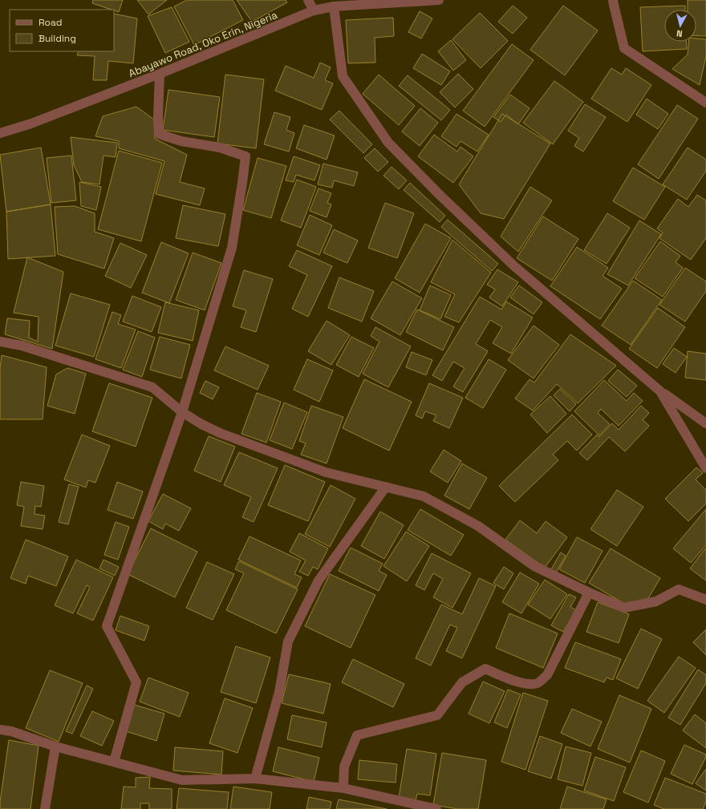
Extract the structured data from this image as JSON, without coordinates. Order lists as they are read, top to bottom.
{
  "streets": {
    "street": ["Abayawo Road, Oko Erin, Nigeria"]
  },
  "legend": ["Road", "Building"],
  "north": "bottom"
}
